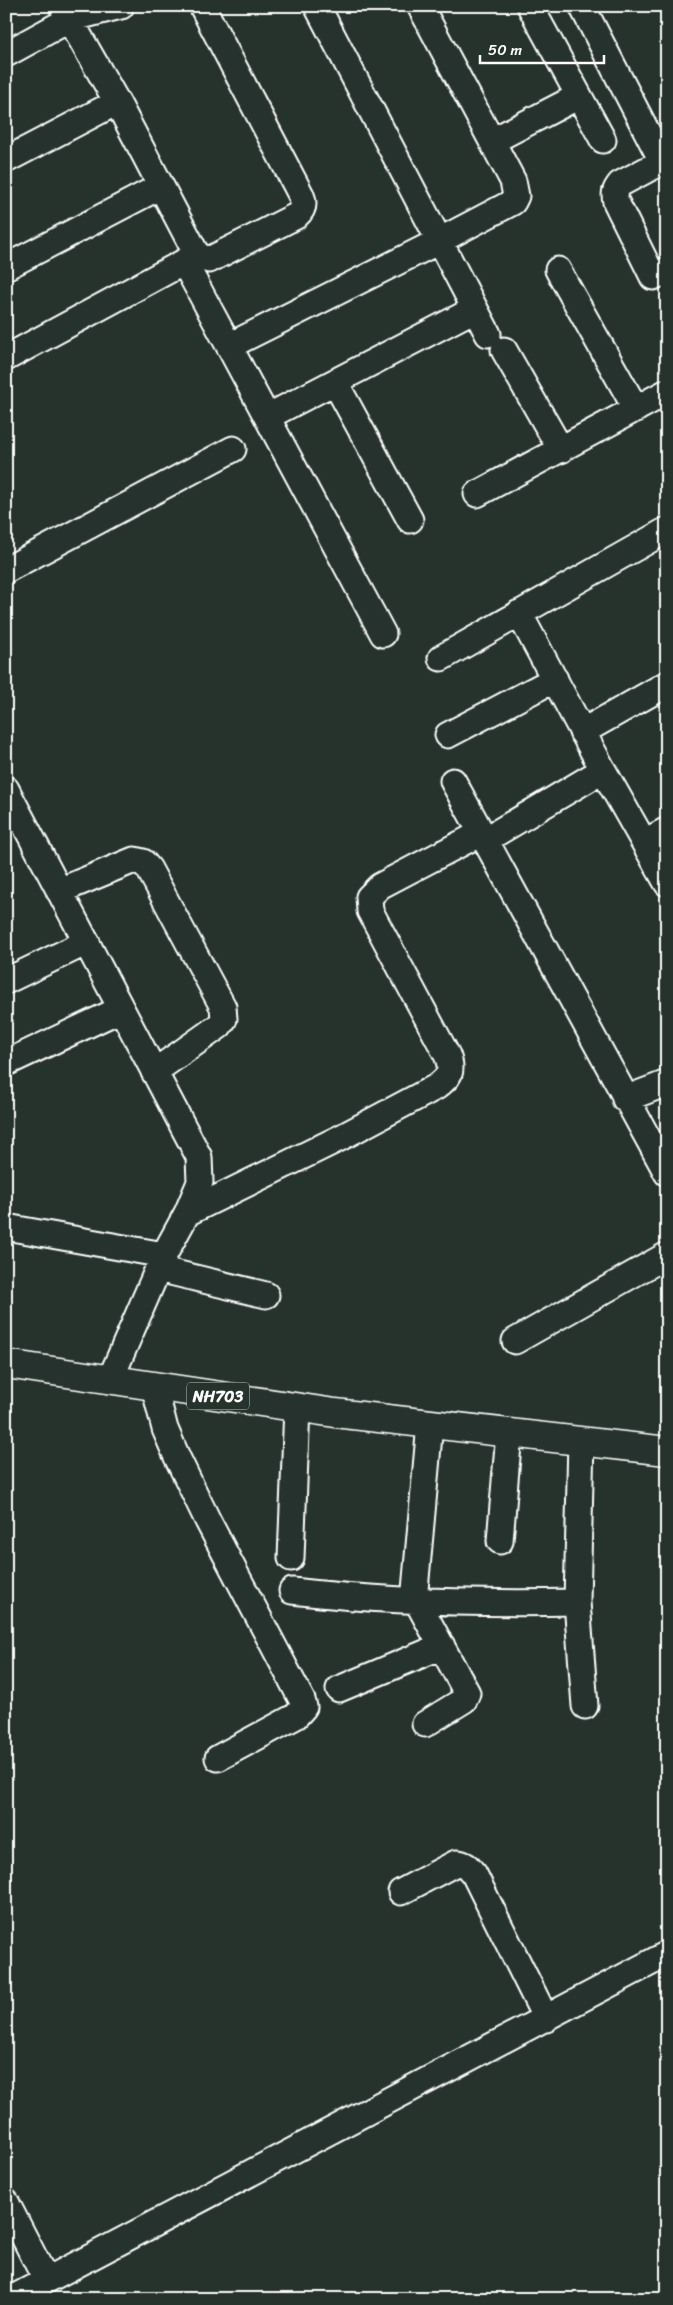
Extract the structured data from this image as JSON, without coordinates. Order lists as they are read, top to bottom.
{
  "streets": {
    "highway": ["NH703"]
  },
  "scale_bar": "50 m"
}
